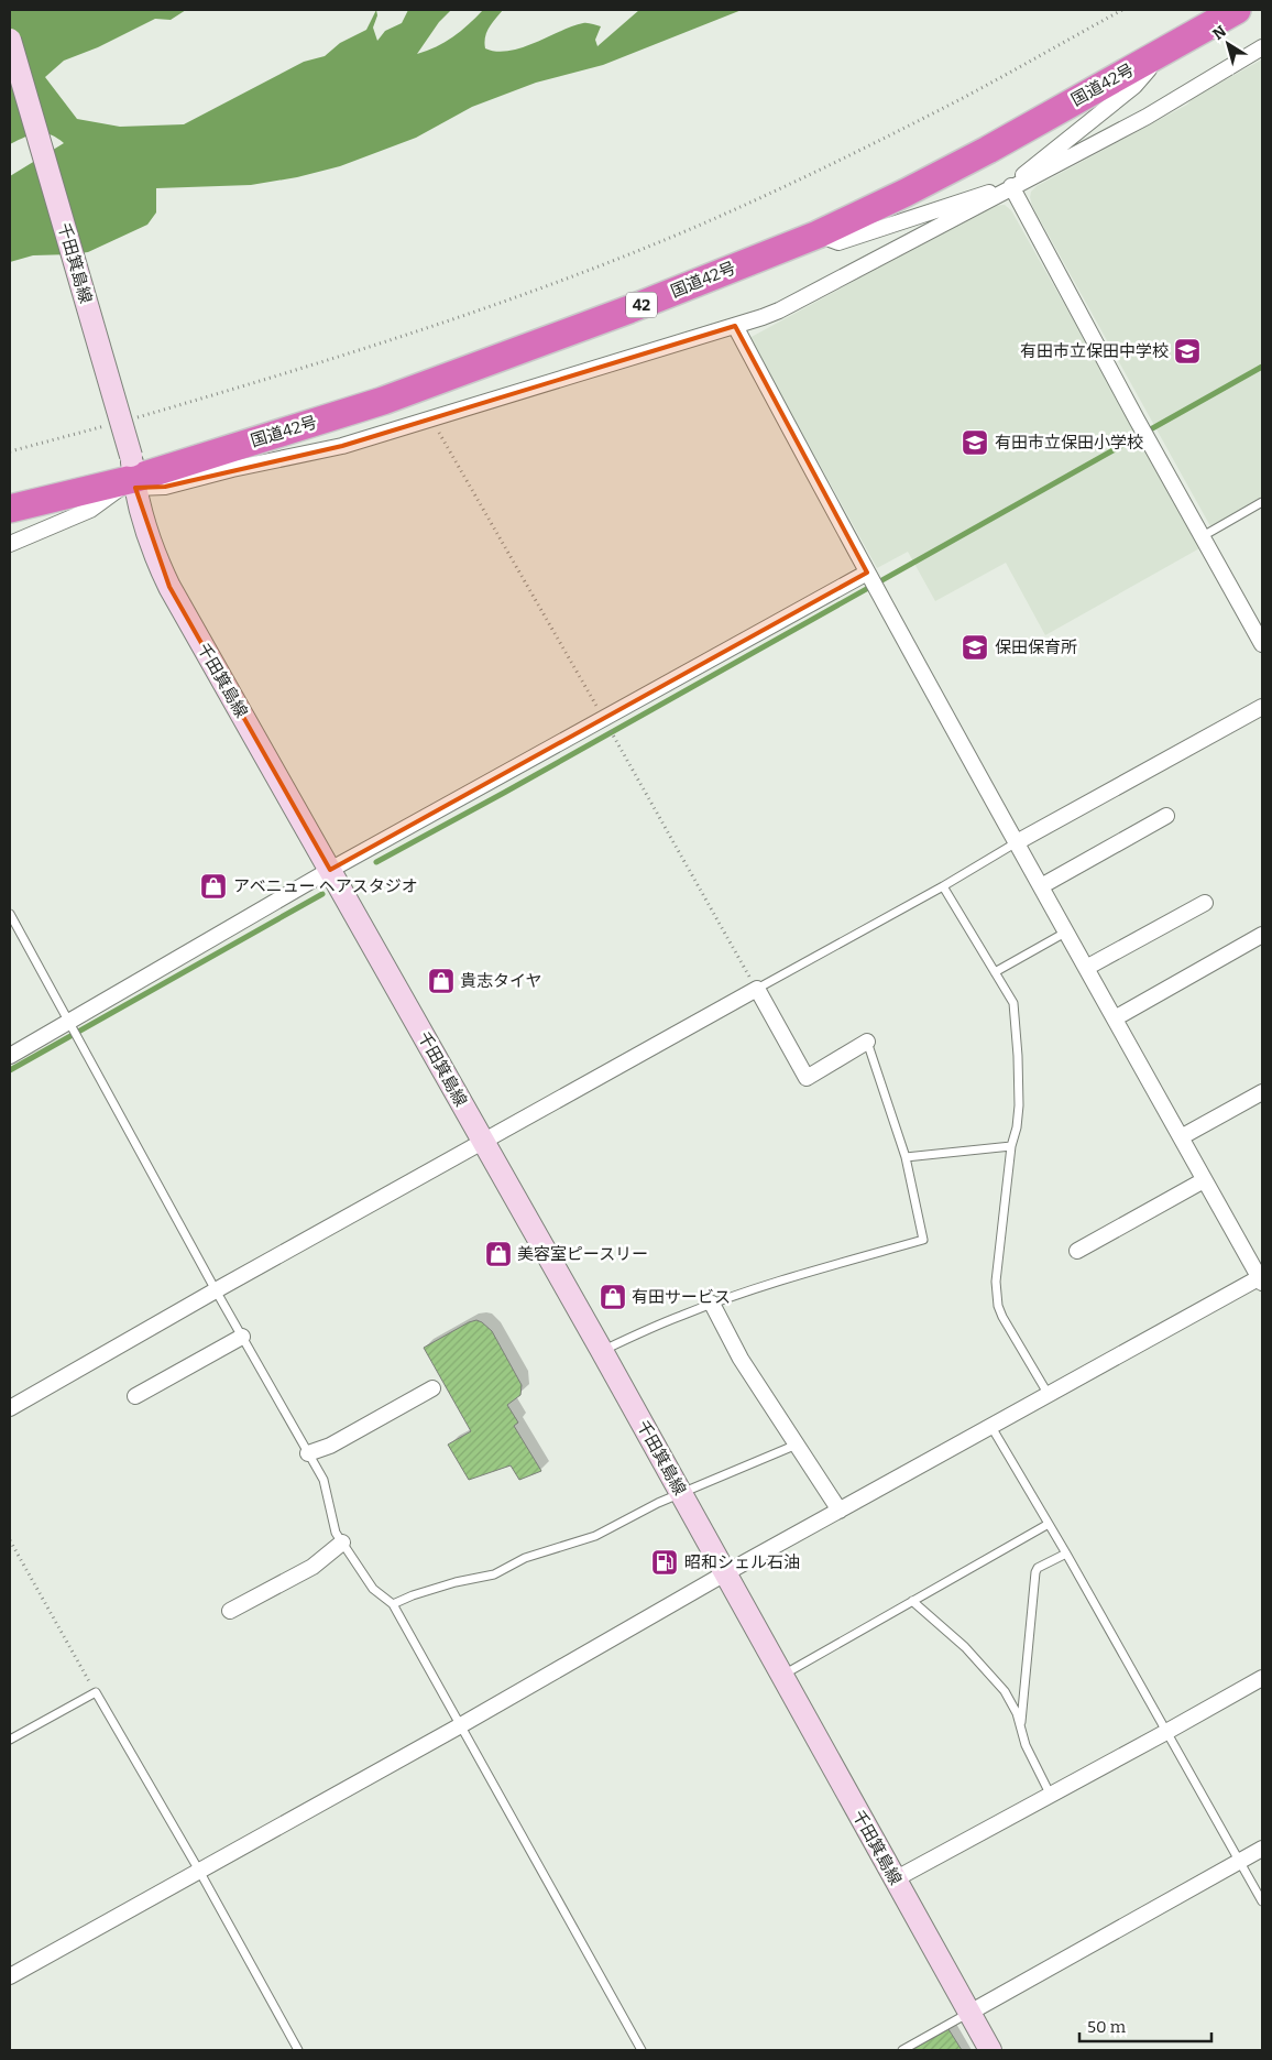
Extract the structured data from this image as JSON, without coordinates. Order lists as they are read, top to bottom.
{
  "streets": {
    "highway": ["国道42号", "42"],
    "main road": ["千田箕島線"]
  },
  "crossings": [
    ["国道42号", "千田箕島線"]
  ],
  "places": {
    "school or university": ["有田市立保田中学校", "有田市立保田小学校", "保田保育所"],
    "shop": [
      "アベニュー ヘアスタジオ",
      "貴志タイヤ",
      "美容室ピースリー",
      "有田サービス"
    ],
    "fuel station": ["昭和シェル石油"]
  },
  "scale_bar": "50 m",
  "north": "top left"
}
